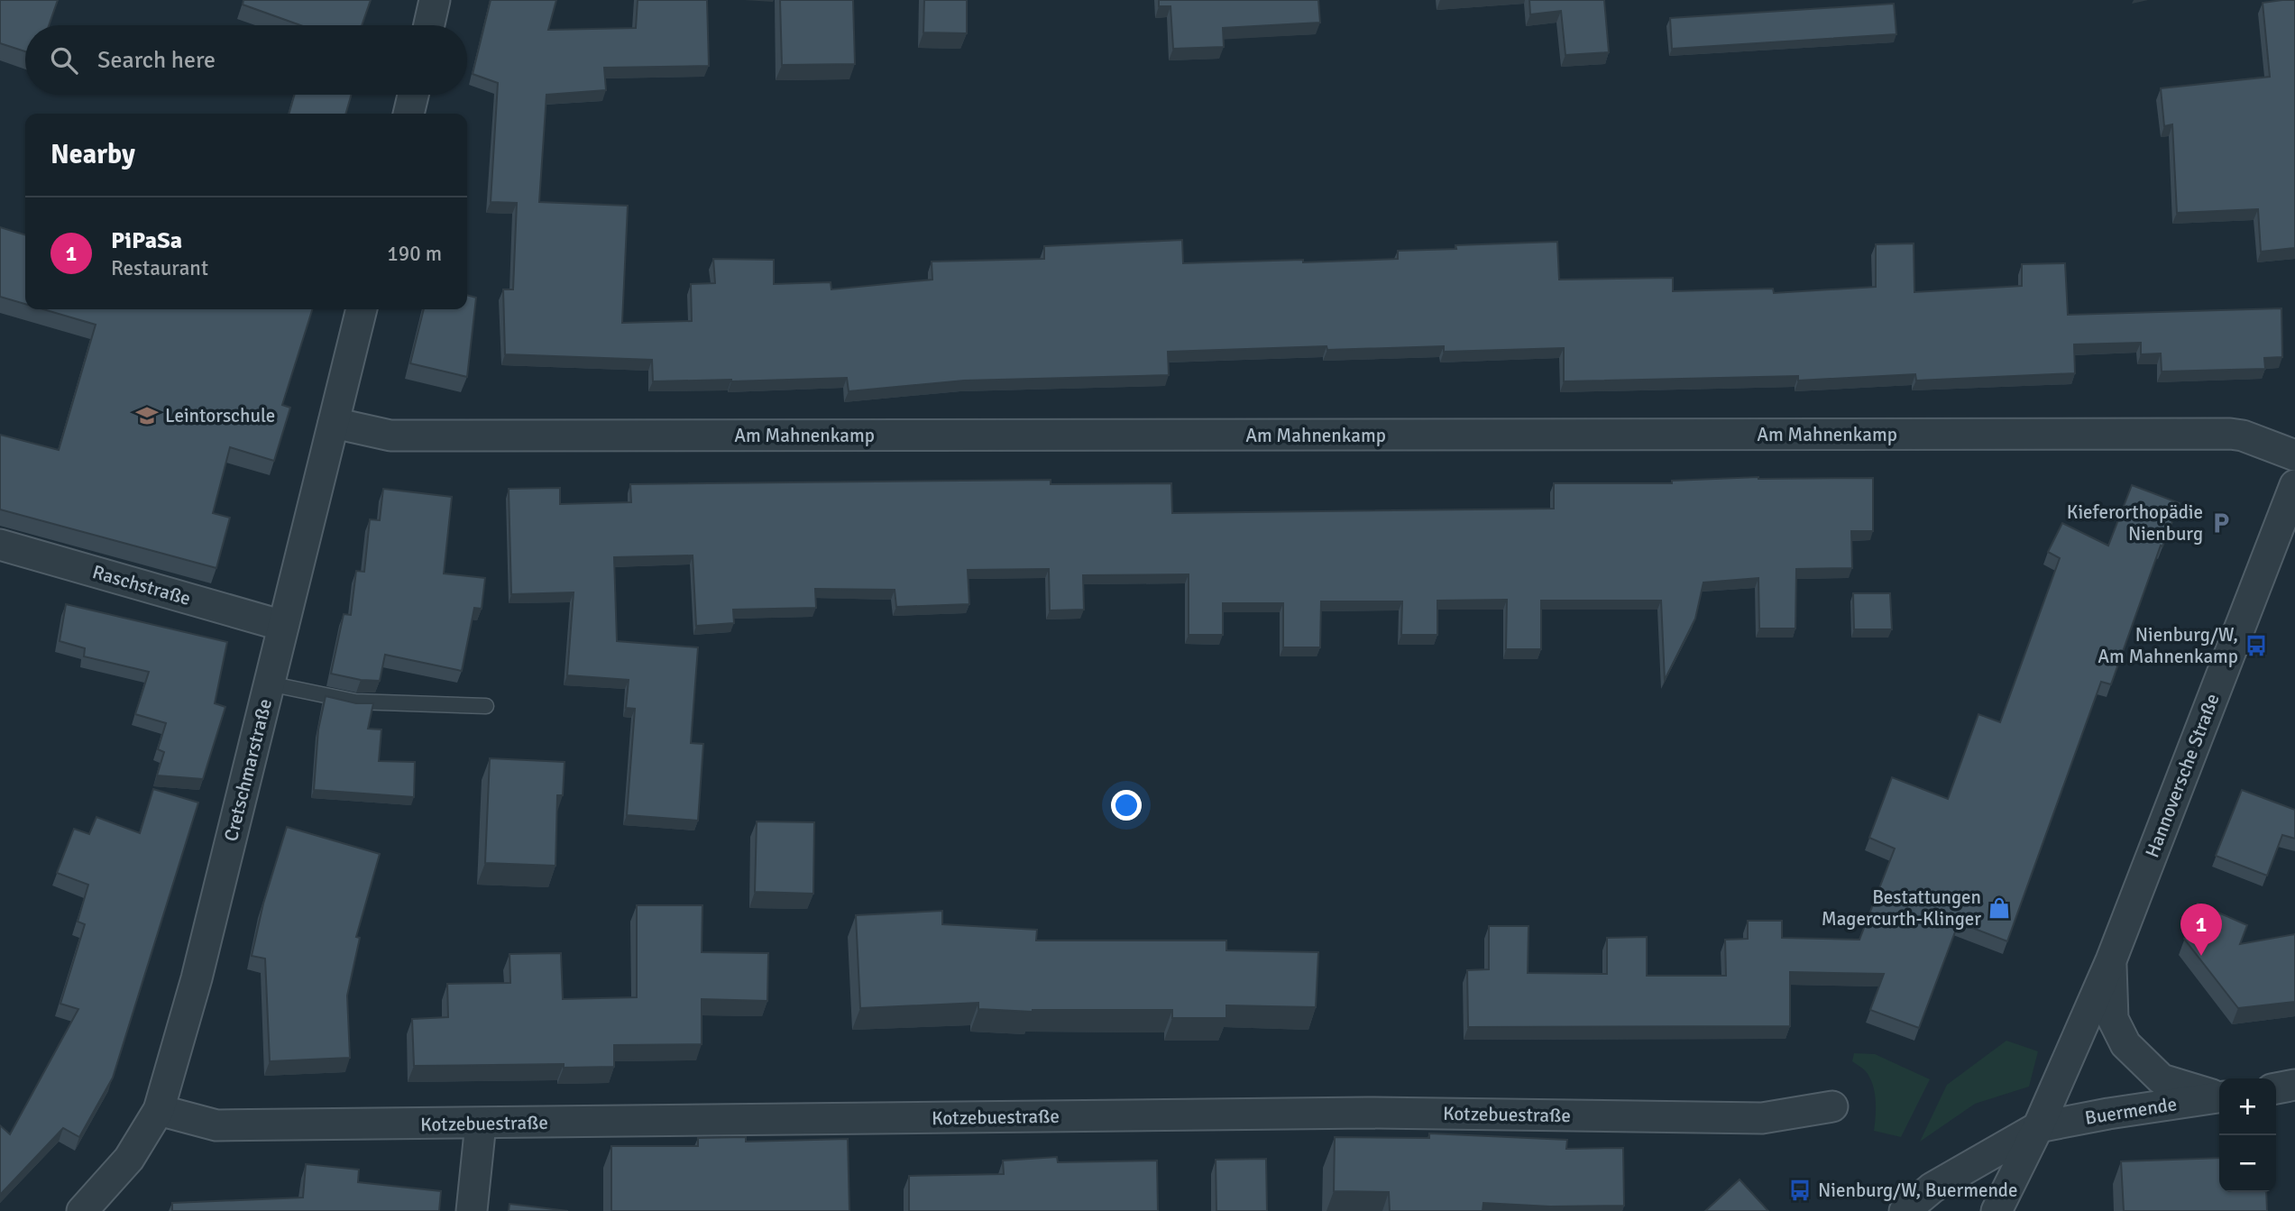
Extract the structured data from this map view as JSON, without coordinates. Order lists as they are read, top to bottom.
{
  "streets": {
    "street": [
      "Am Mahnenkamp",
      "Raschstraße",
      "Cretschmarstraße",
      "Hannoversche Straße",
      "Buermende",
      "Kotzebuestraße"
    ]
  },
  "crossings": [
    ["Am Mahnenkamp", "Cretschmarstraße"],
    ["Raschstraße", "Cretschmarstraße"],
    ["Cretschmarstraße", "Kotzebuestraße"],
    ["Hannoversche Straße", "Buermende"]
  ],
  "places": {
    "school or university": ["Leintorschule"],
    "parking": ["Kieferorthopädie Nienburg"],
    "bus stop": ["Nienburg/W, Am Mahnenkamp", "Nienburg/W, Buermende"],
    "shop": ["Bestattungen Magercurth-Klinger"]
  },
  "page": {
    "search": "Search here",
    "heading": "Nearby",
    "list": [
      {
        "mark": "1",
        "name": "PiPaSa",
        "note": "Restaurant",
        "value": "190 m"
      }
    ],
    "pins": "1",
    "map_buttons": ["+", "−"]
  }
}
